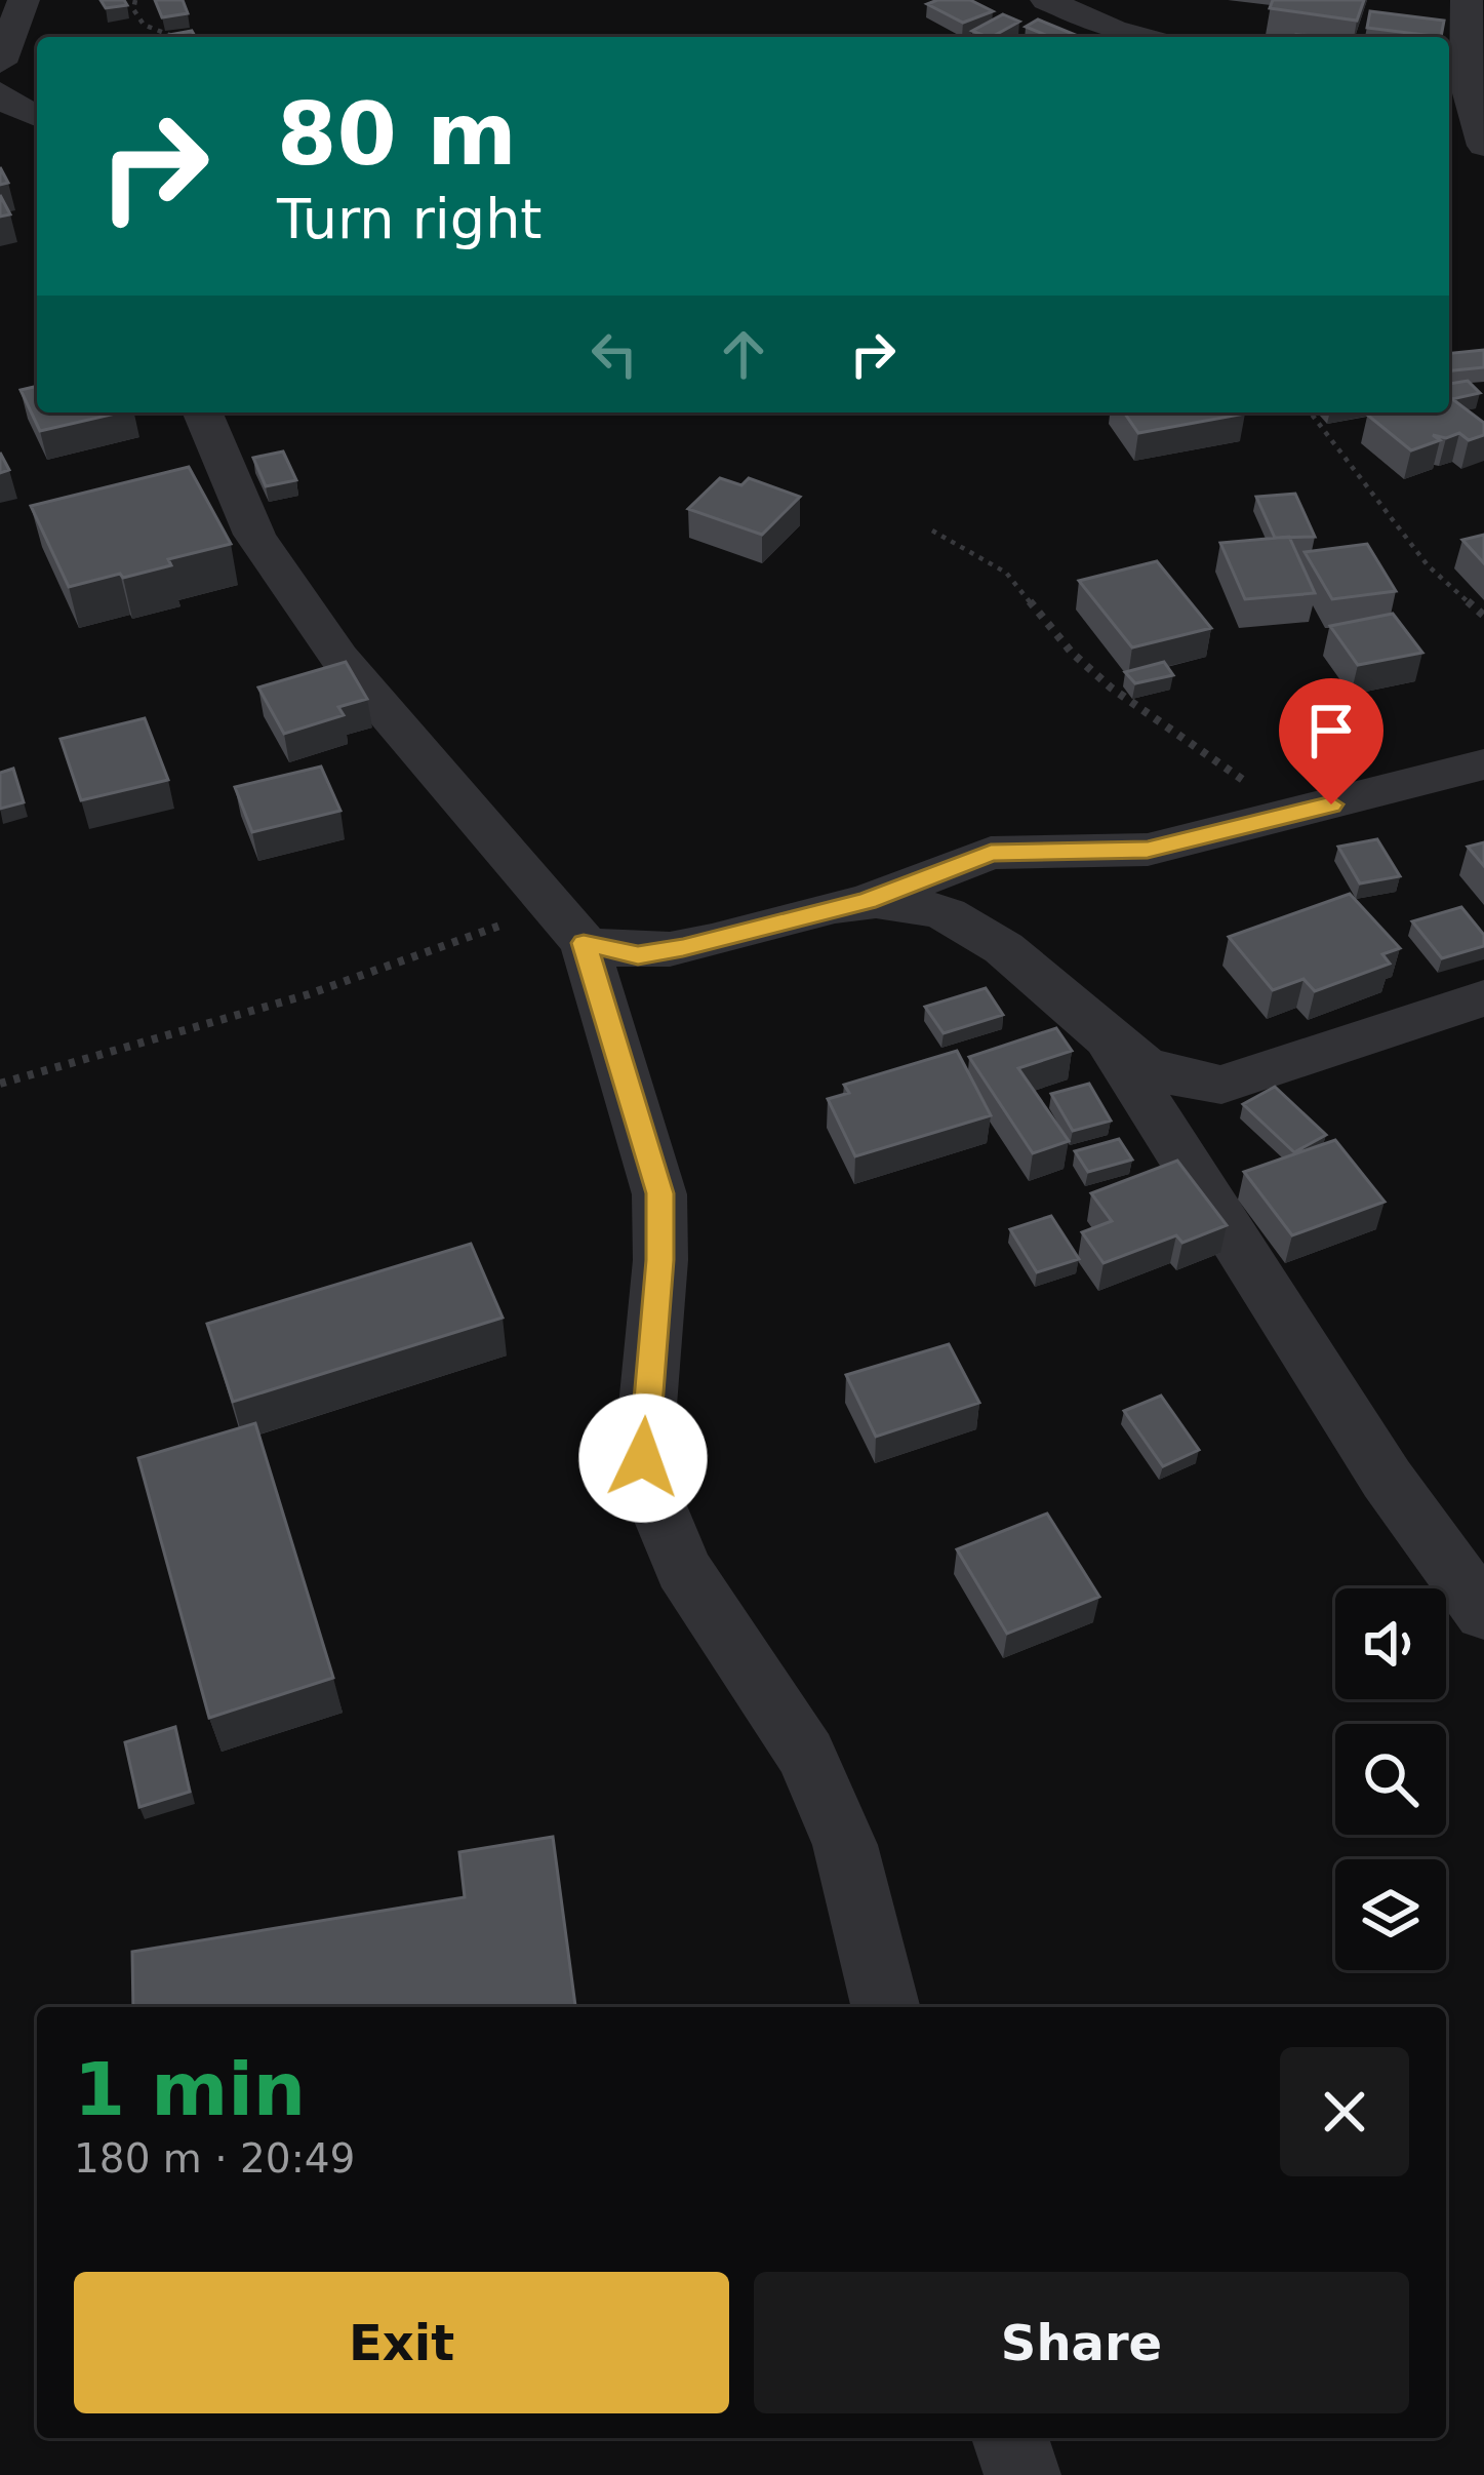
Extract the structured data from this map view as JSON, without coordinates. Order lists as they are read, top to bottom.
{
  "page": {
    "turn": ["80 m", "Turn right"],
    "heading": ["1 min", "180 m · 20:49"],
    "buttons": ["Exit", "Share"]
  }
}
